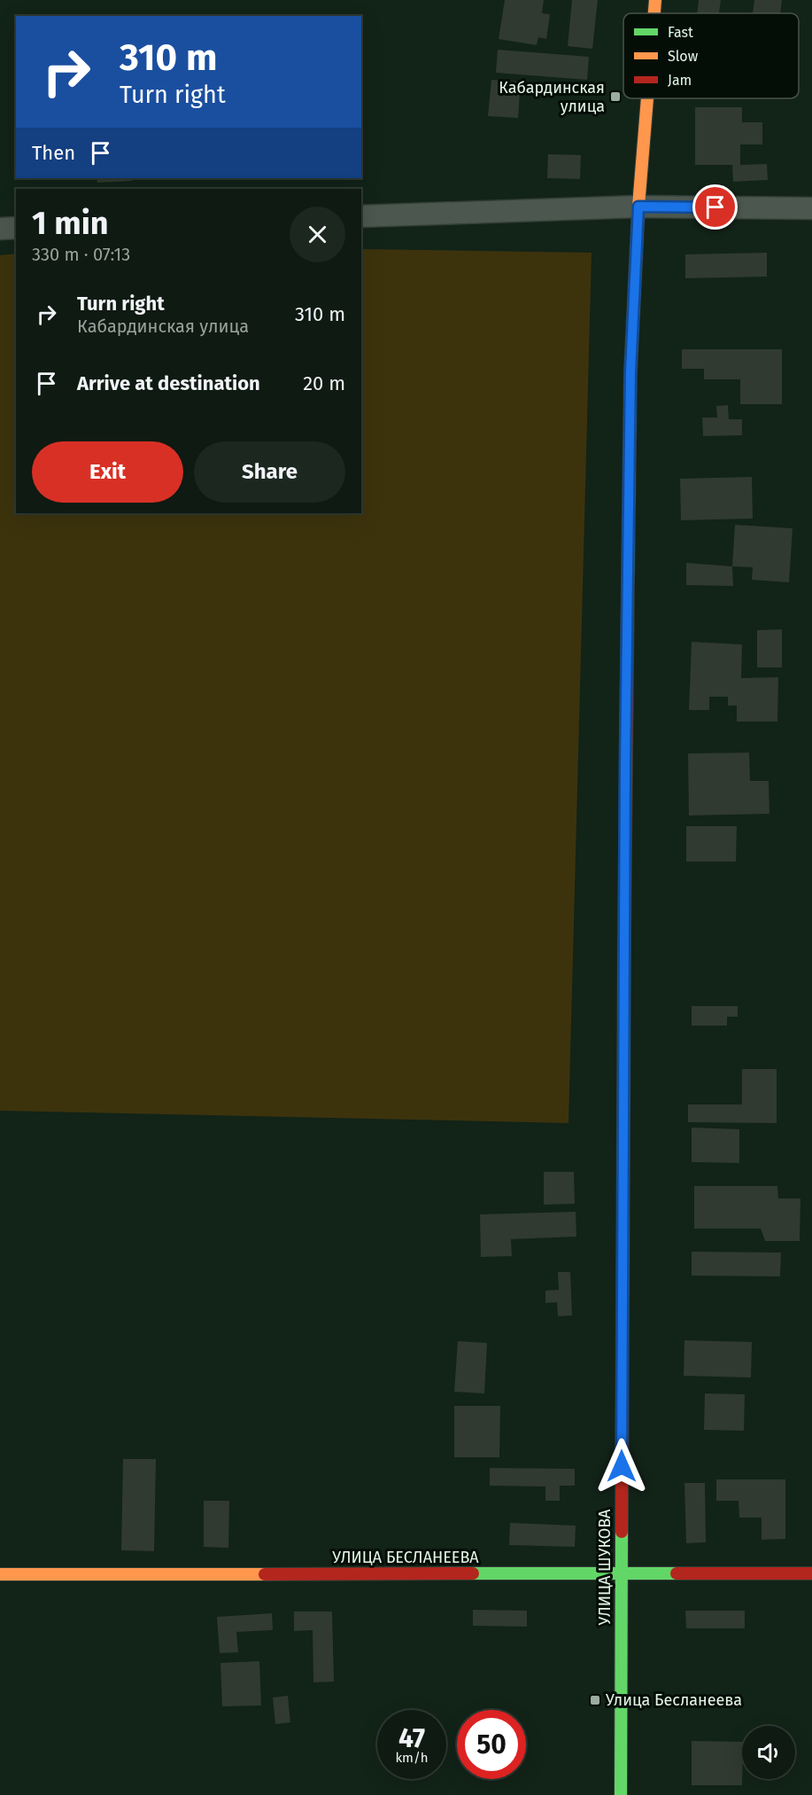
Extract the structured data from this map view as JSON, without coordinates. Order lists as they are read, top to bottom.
{
  "streets": {
    "main road": ["УЛИЦА БЕСЛАНЕЕВА", "УЛИЦА ШУКОВА"]
  },
  "crossings": [
    ["УЛИЦА БЕСЛАНЕЕВА", "УЛИЦА ШУКОВА"]
  ],
  "places": {
    "transit": ["Кабардинская улица", "Улица Бесланеева"]
  },
  "legend": ["Fast", "Slow", "Jam"],
  "page": {
    "turn": ["310 m", "Turn right"],
    "then": "Then",
    "heading": ["1 min", "330 m · 07:13"],
    "list": [
      {
        "name": "Turn right",
        "note": "Кабардинская улица",
        "value": "310 m"
      },
      {
        "name": "Arrive at destination",
        "value": "20 m"
      }
    ],
    "buttons": ["Exit", "Share"],
    "speed": "47 km/h",
    "limit": "50"
  }
}
